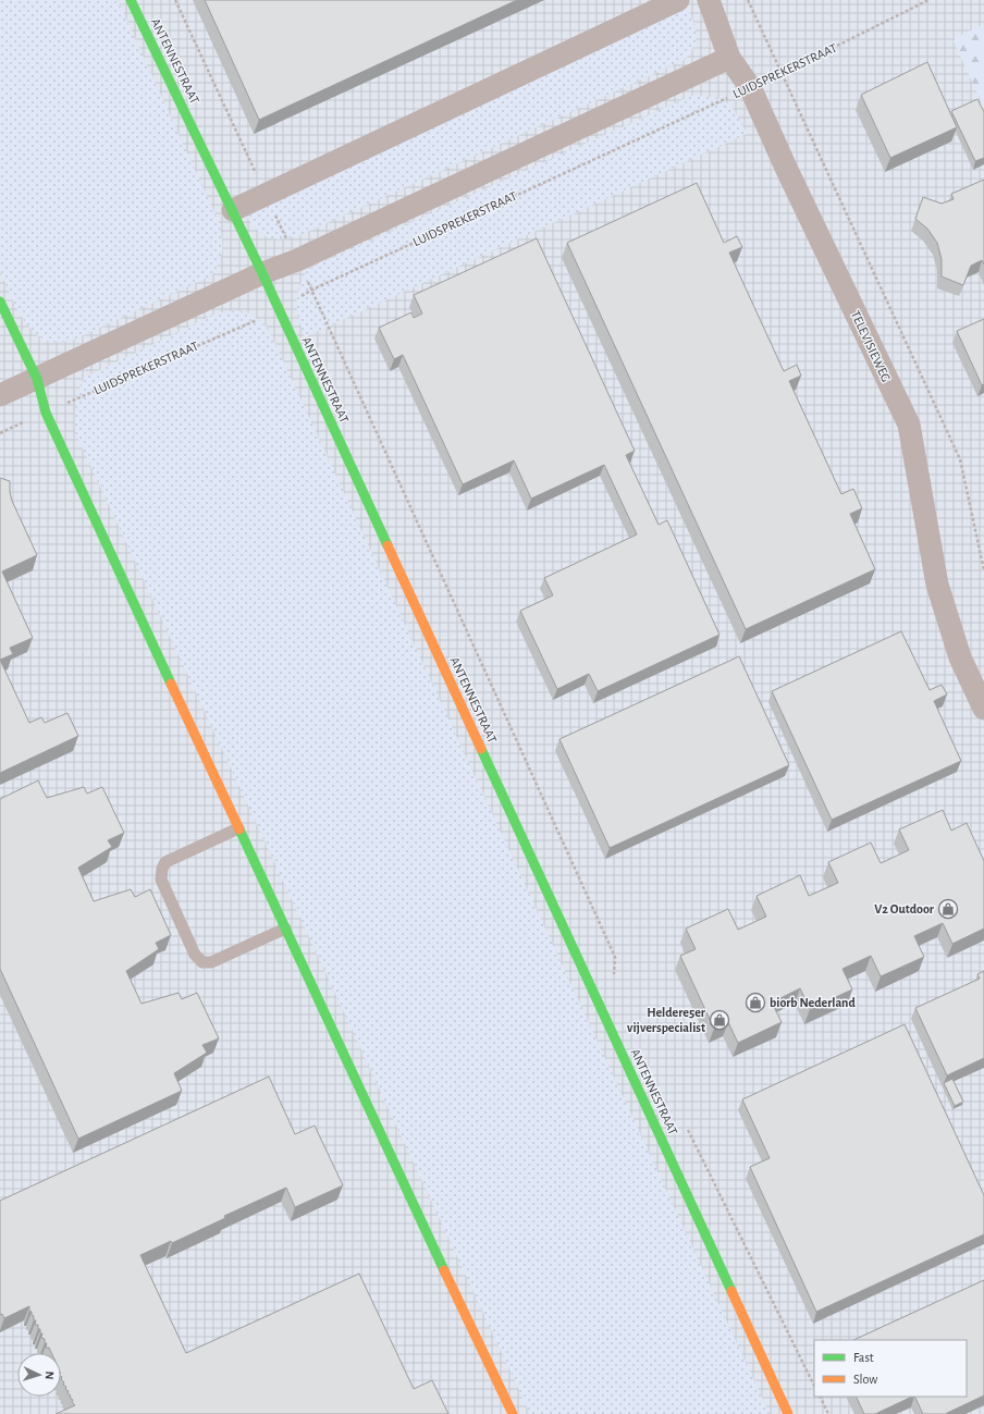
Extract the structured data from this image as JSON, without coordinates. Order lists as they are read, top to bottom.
{
  "streets": {
    "street": ["ANTENNESTRAAT", "TELEVISIEWEG"],
    "path": ["LUIDSPREKERSTRAAT"]
  },
  "crossings": [
    ["ANTENNESTRAAT", "LUIDSPREKERSTRAAT"],
    ["LUIDSPREKERSTRAAT", "TELEVISIEWEG"]
  ],
  "places": {
    "shop": ["V2 Outdoor", "biorb Nederland", "Heldere5er vijverspecialist"]
  },
  "legend": ["Fast", "Slow"],
  "north": "right"
}
